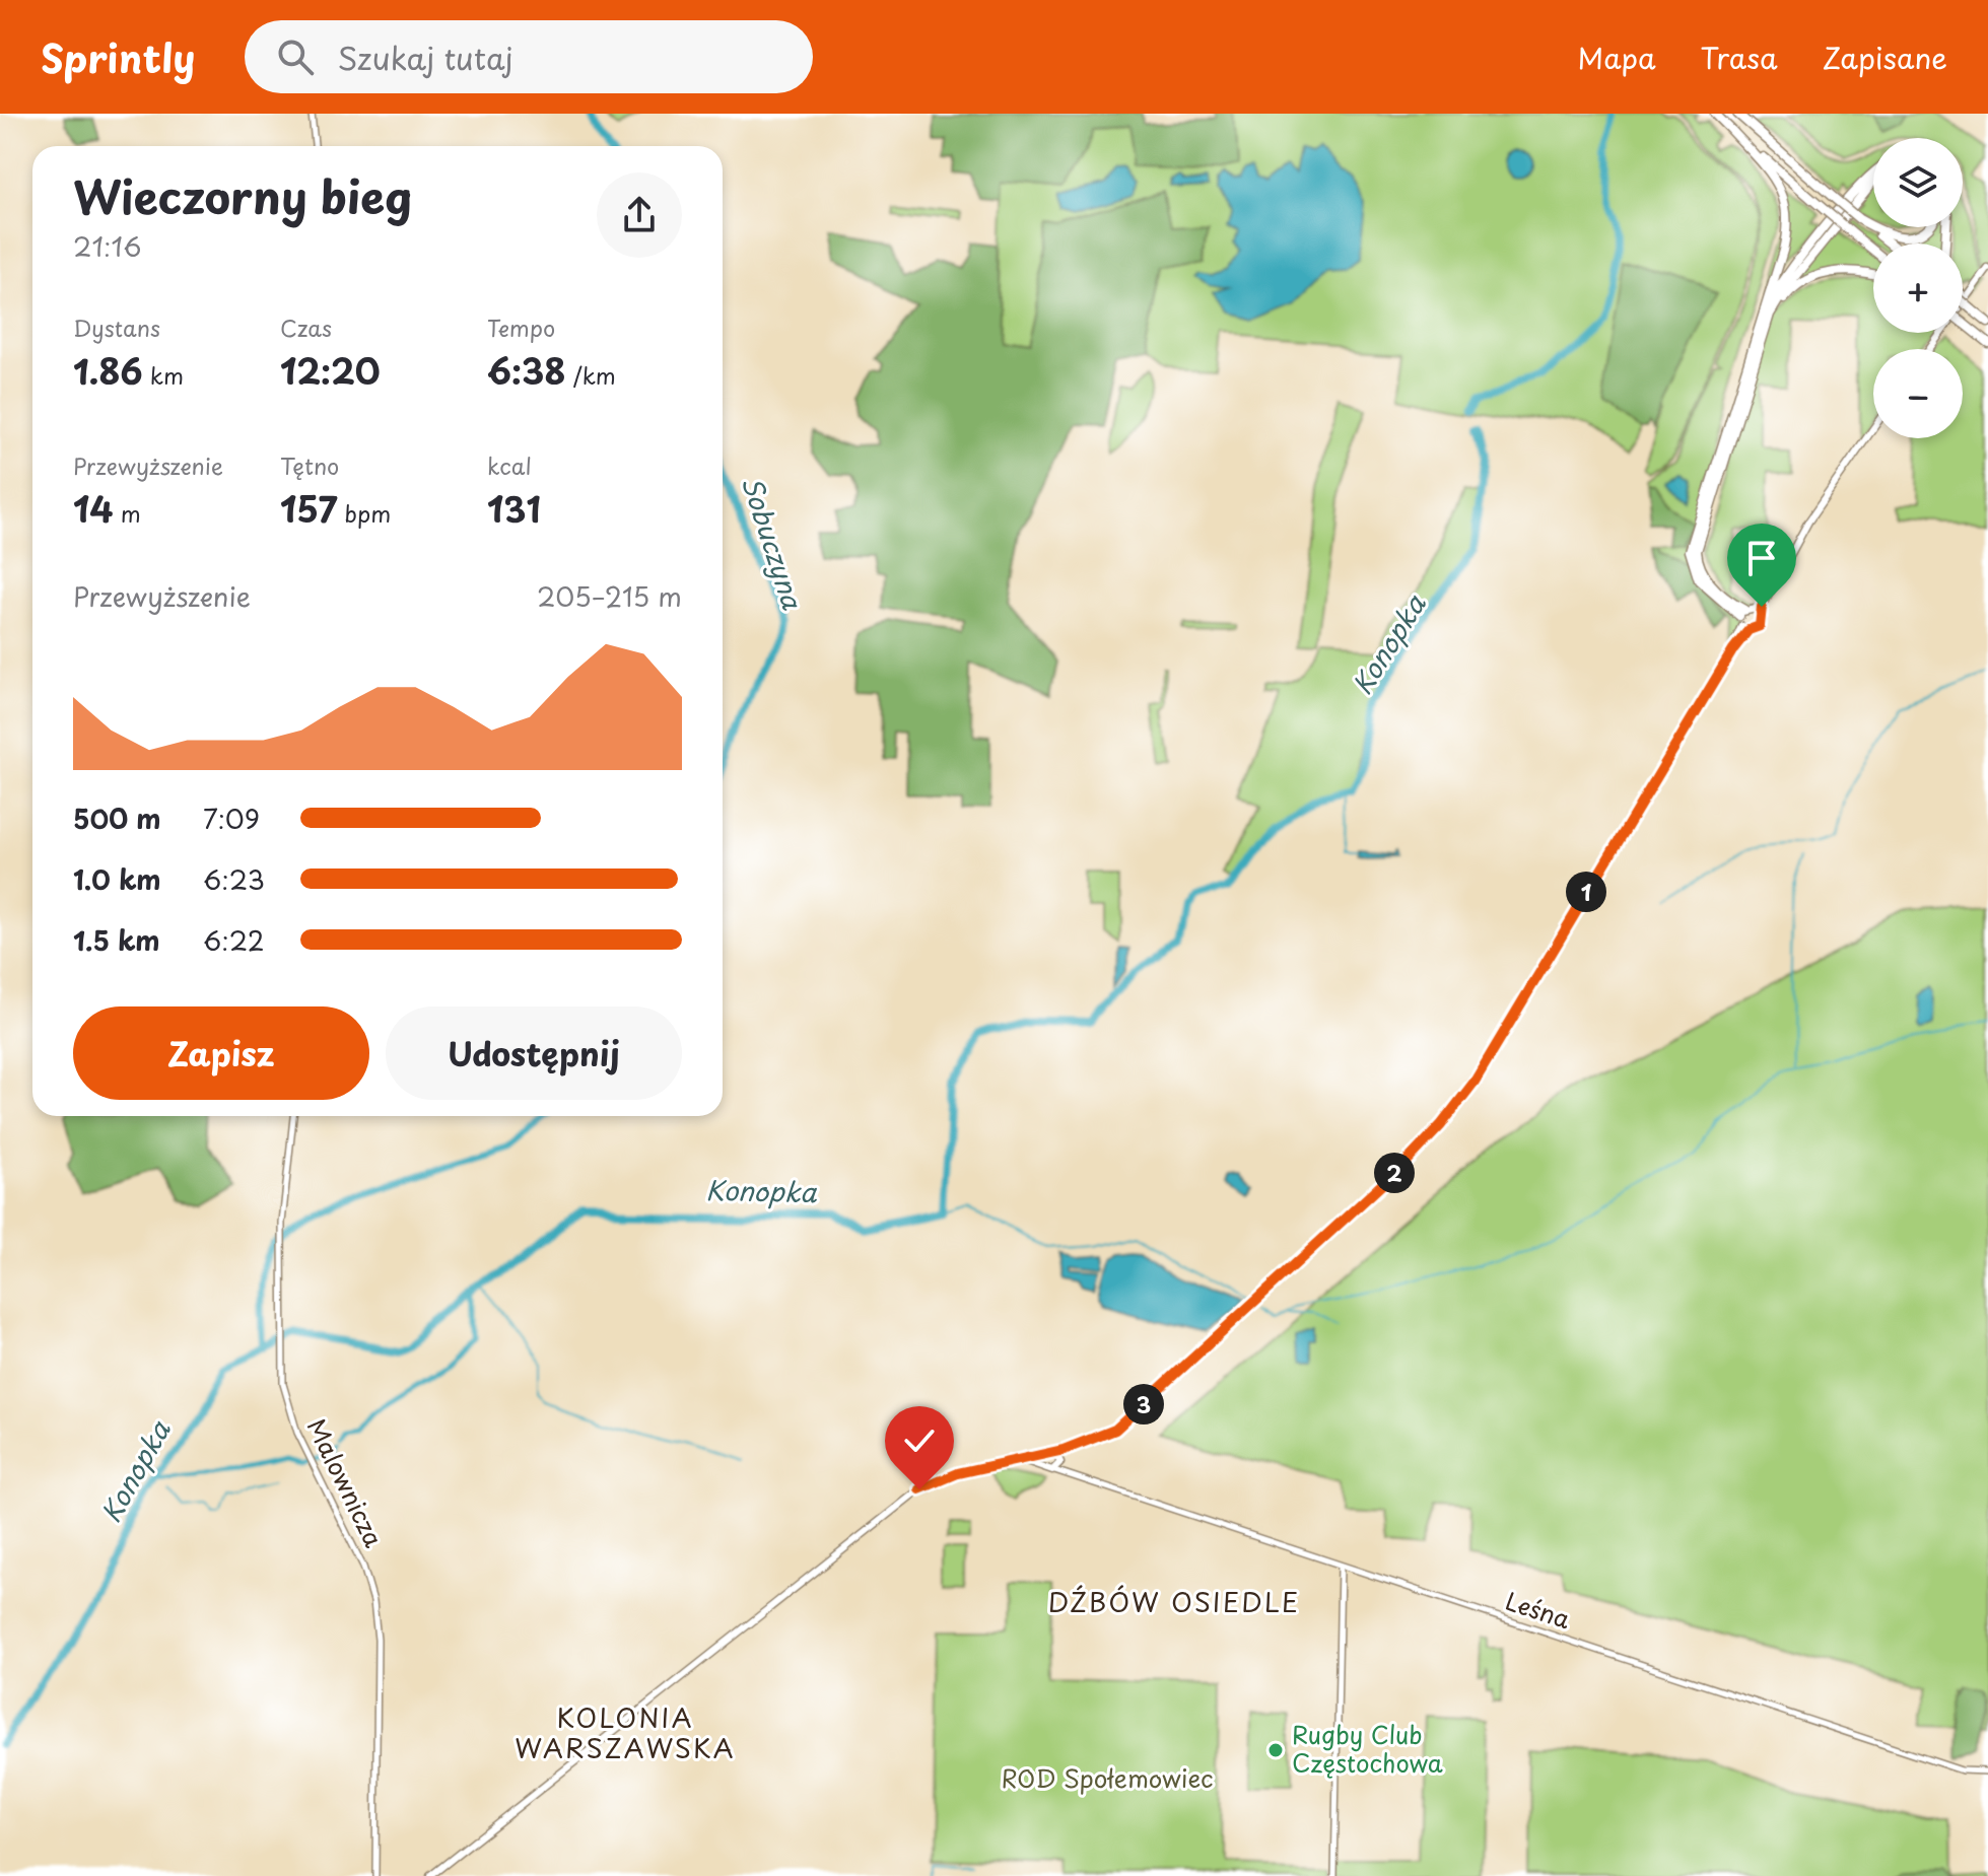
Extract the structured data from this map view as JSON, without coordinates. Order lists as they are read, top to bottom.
{
  "streets": {
    "street": ["Malownicza", "Leśna"]
  },
  "districts": ["DŹBÓW OSIEDLE", "KOLONIA WARSZAWSKA"],
  "water": ["Sobuczyna", "Konopka"],
  "parks": ["ROD Społemowiec"],
  "places": ["Rugby Club Częstochowa"],
  "page": {
    "header": "Sprintly",
    "search": "Szukaj tutaj",
    "nav": ["Mapa", "Trasa", "Zapisane"],
    "map_buttons": ["+", "−"],
    "heading": ["Wieczorny bieg", "21:16"],
    "stats": [
      ["Dystans", "1.86 km"],
      ["Czas", "12:20"],
      ["Tempo", "6:38 /km"],
      ["Przewyższenie", "14 m"],
      ["Tętno", "157 bpm"],
      ["kcal", "131"]
    ],
    "chart": ["Przewyższenie", "205–215 m"],
    "list": [
      {
        "name": "500 m",
        "note": "7:09"
      },
      {
        "name": "1.0 km",
        "note": "6:23"
      },
      {
        "name": "1.5 km",
        "note": "6:22"
      }
    ],
    "pins": ["1", "2", "3"],
    "buttons": ["Zapisz", "Udostępnij"]
  }
}
